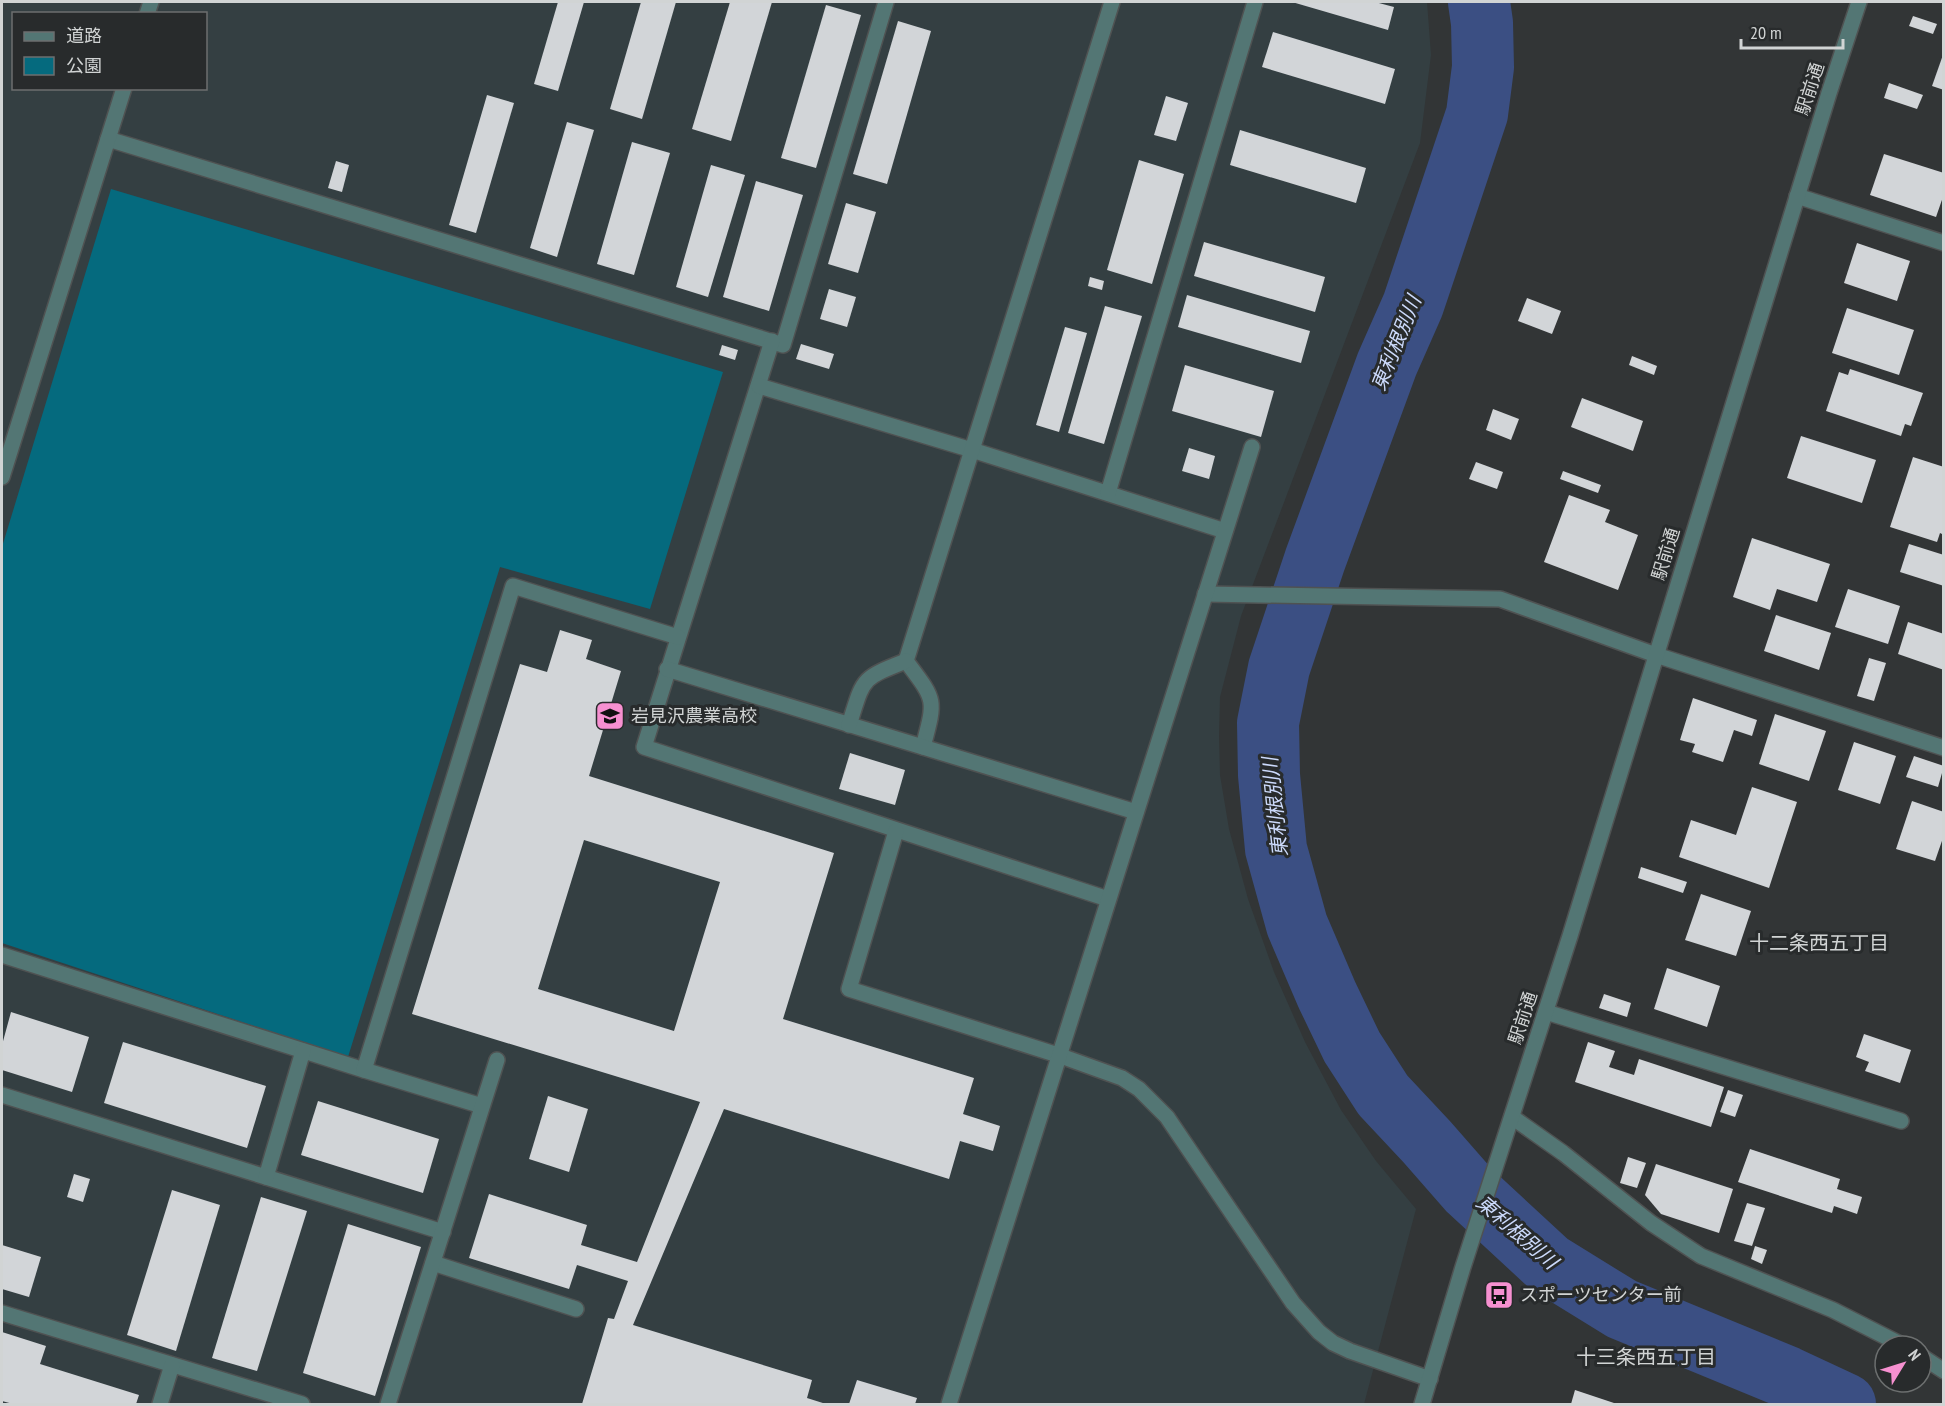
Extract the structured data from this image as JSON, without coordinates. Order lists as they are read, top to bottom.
{
  "streets": {
    "street": ["駅前通"]
  },
  "districts": ["十二条西五丁目", "十三条西五丁目"],
  "water": ["東利根別川"],
  "places": {
    "school or university": ["岩見沢農業高校"],
    "bus stop": ["スポーツセンター前"]
  },
  "legend": ["道路", "公園"],
  "scale_bar": "20 m",
  "north": "top right"
}
